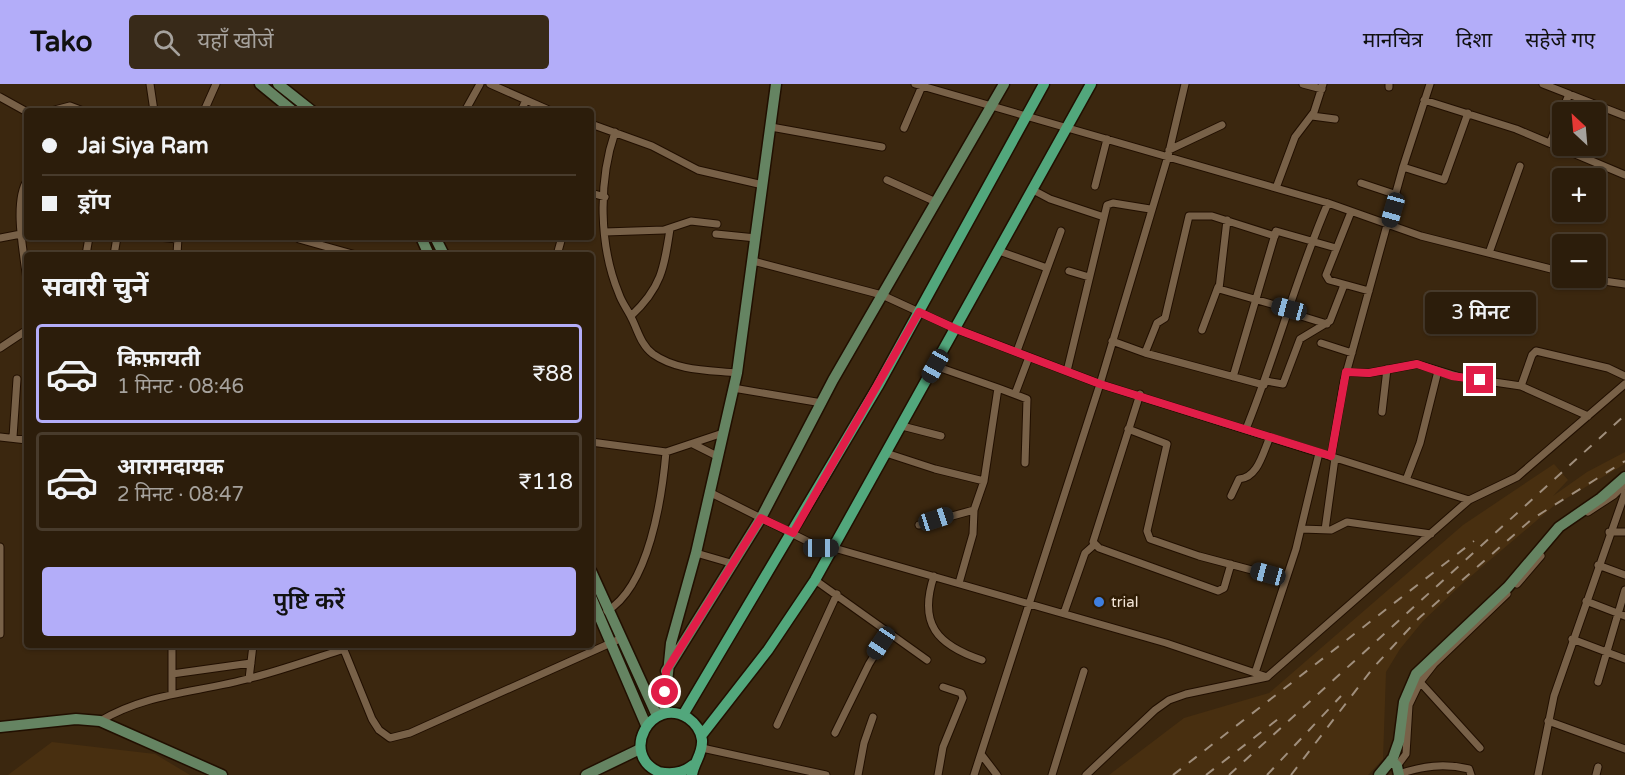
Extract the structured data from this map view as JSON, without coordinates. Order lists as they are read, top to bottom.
{
  "places": ["trial"],
  "north": "top left",
  "page": {
    "header": "Tako",
    "search": "यहाँ खोजें",
    "nav": ["मानचित्र", "दिशा", "सहेजे गए"],
    "map_buttons": ["+", "−"],
    "banner": ["Jai Siya Ram", "ड्रॉप"],
    "heading": "सवारी चुनें",
    "bubble": "3 मिनट",
    "list": [
      {
        "name": "किफ़ायती",
        "note": "1 मिनट · 08:46",
        "value": "₹88"
      },
      {
        "name": "आरामदायक",
        "note": "2 मिनट · 08:47",
        "value": "₹118"
      }
    ],
    "buttons": "पुष्टि करें"
  }
}
